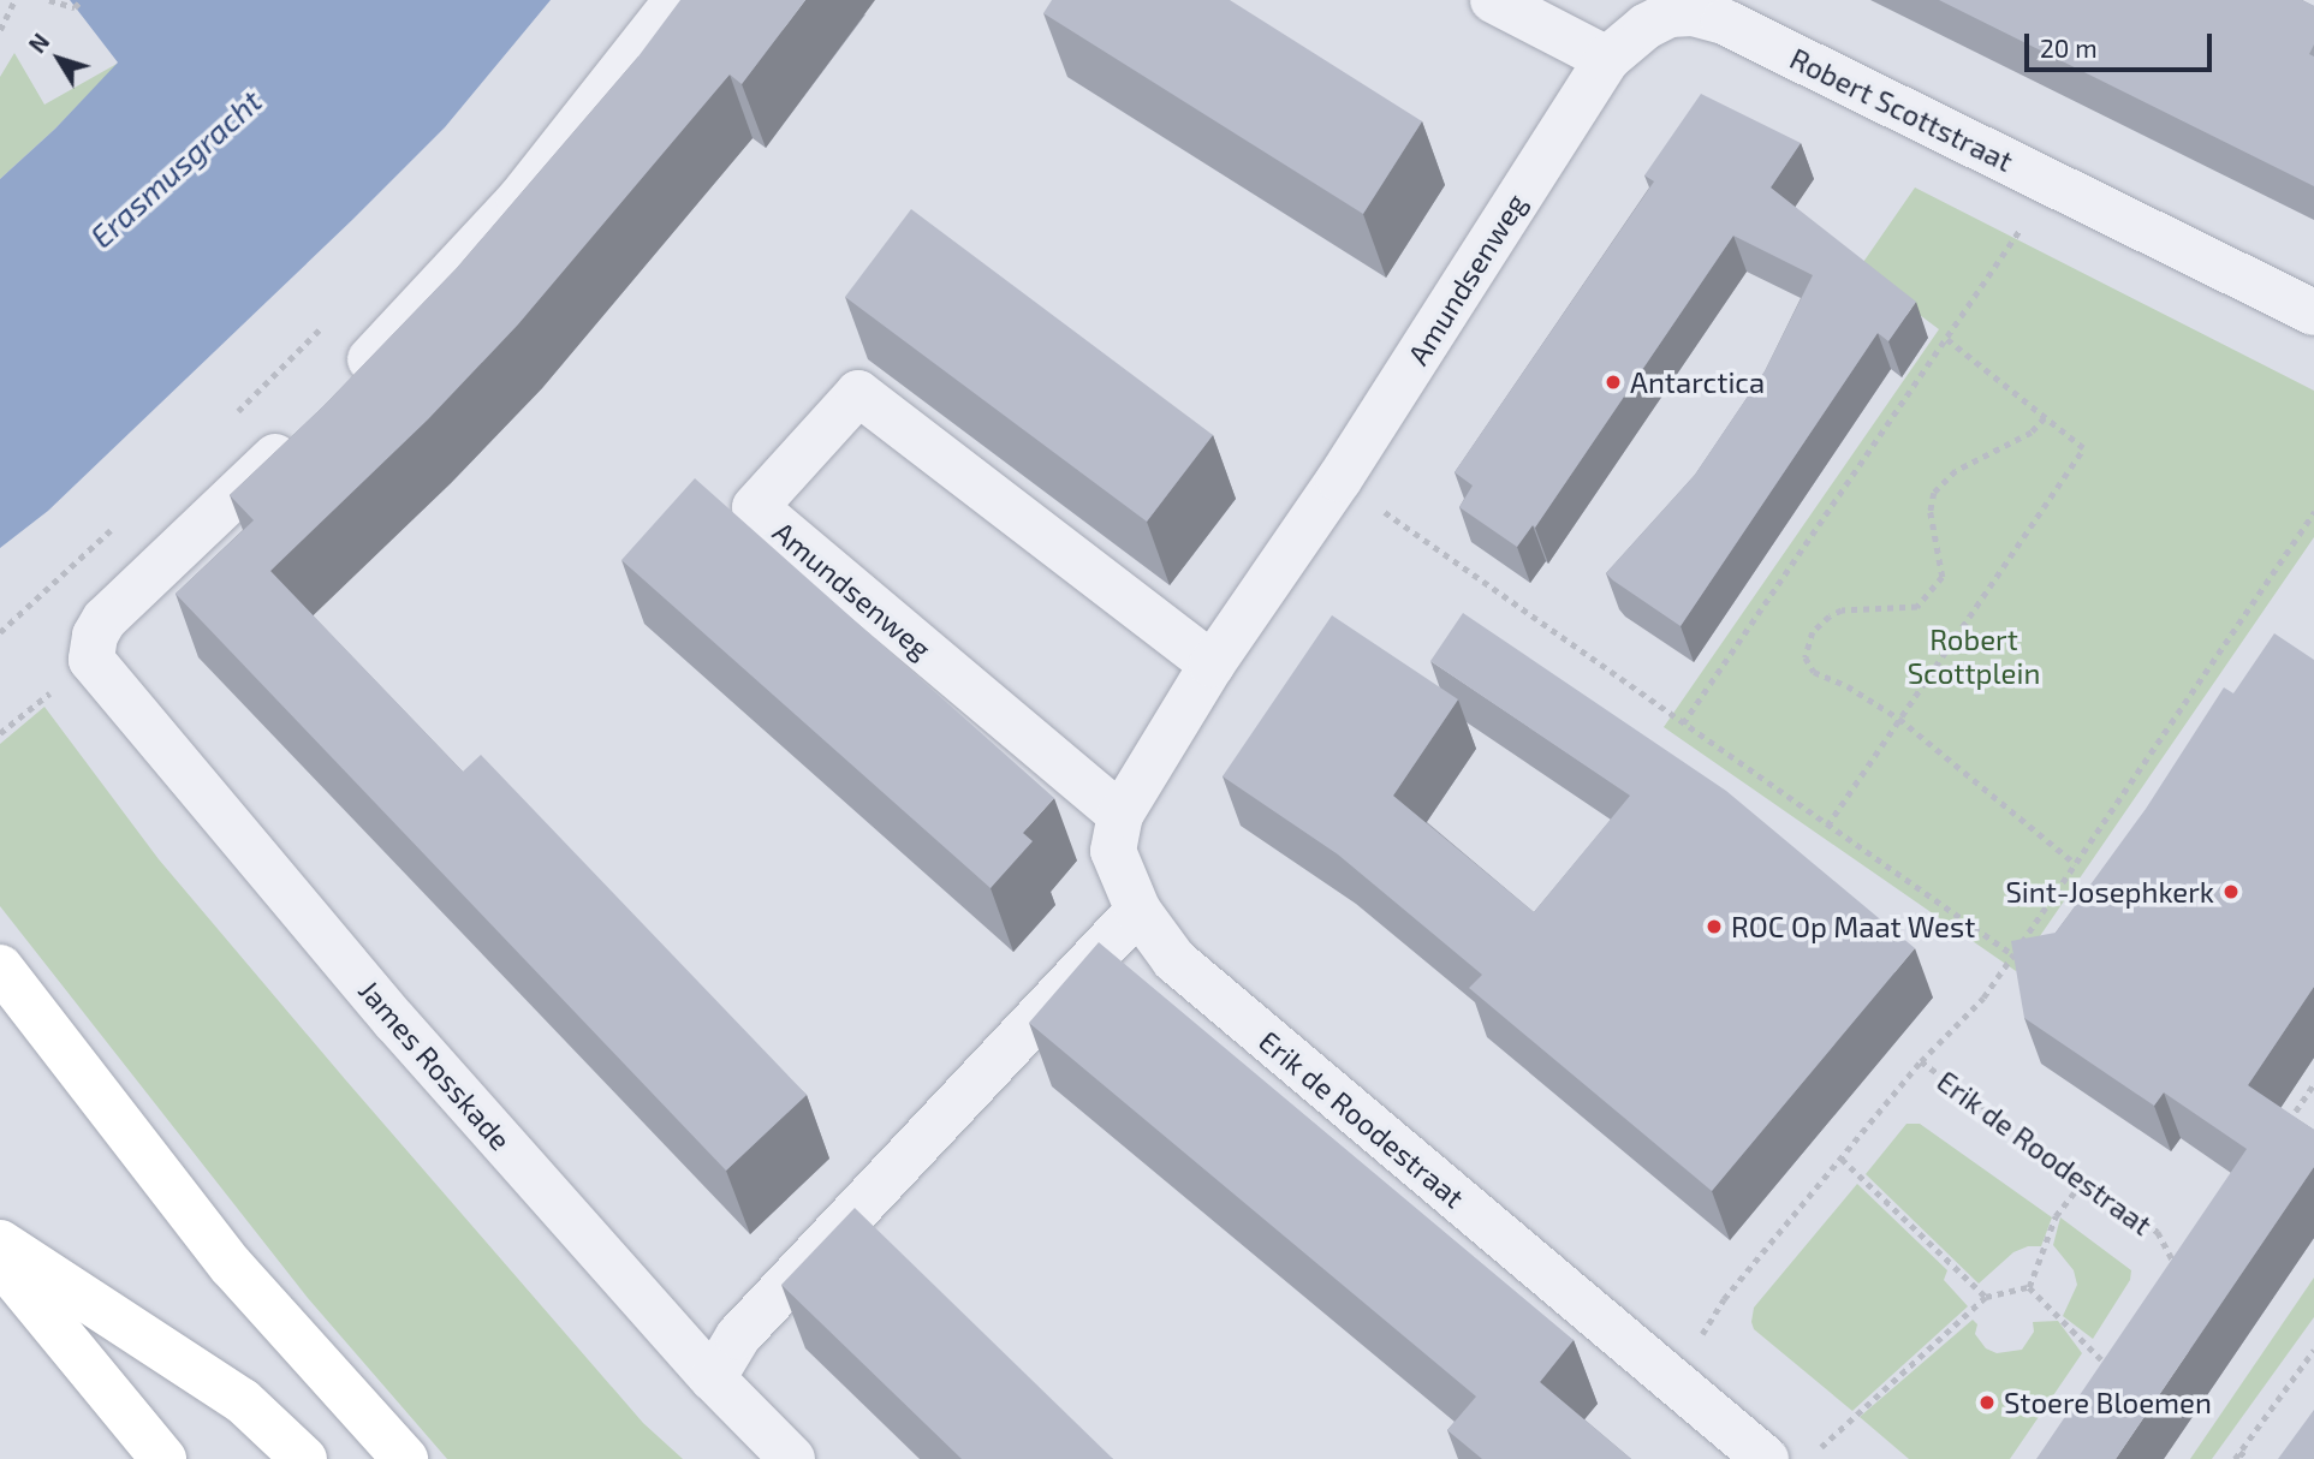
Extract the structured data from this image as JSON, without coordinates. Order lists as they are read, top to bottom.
{
  "streets": {
    "street": [
      "Robert Scottstraat",
      "Amundsenweg",
      "James Rosskade",
      "Erik de Roodestraat"
    ]
  },
  "crossings": [
    ["Robert Scottstraat", "Amundsenweg"],
    ["Amundsenweg", "Erik de Roodestraat"]
  ],
  "water": ["Erasmusgracht"],
  "parks": ["Robert Scottplein"],
  "places": [
    "Antarctica",
    "Sint-Josephkerk",
    "ROC Op Maat West",
    "Stoere Bloemen"
  ],
  "scale_bar": "20 m",
  "north": "top left"
}
